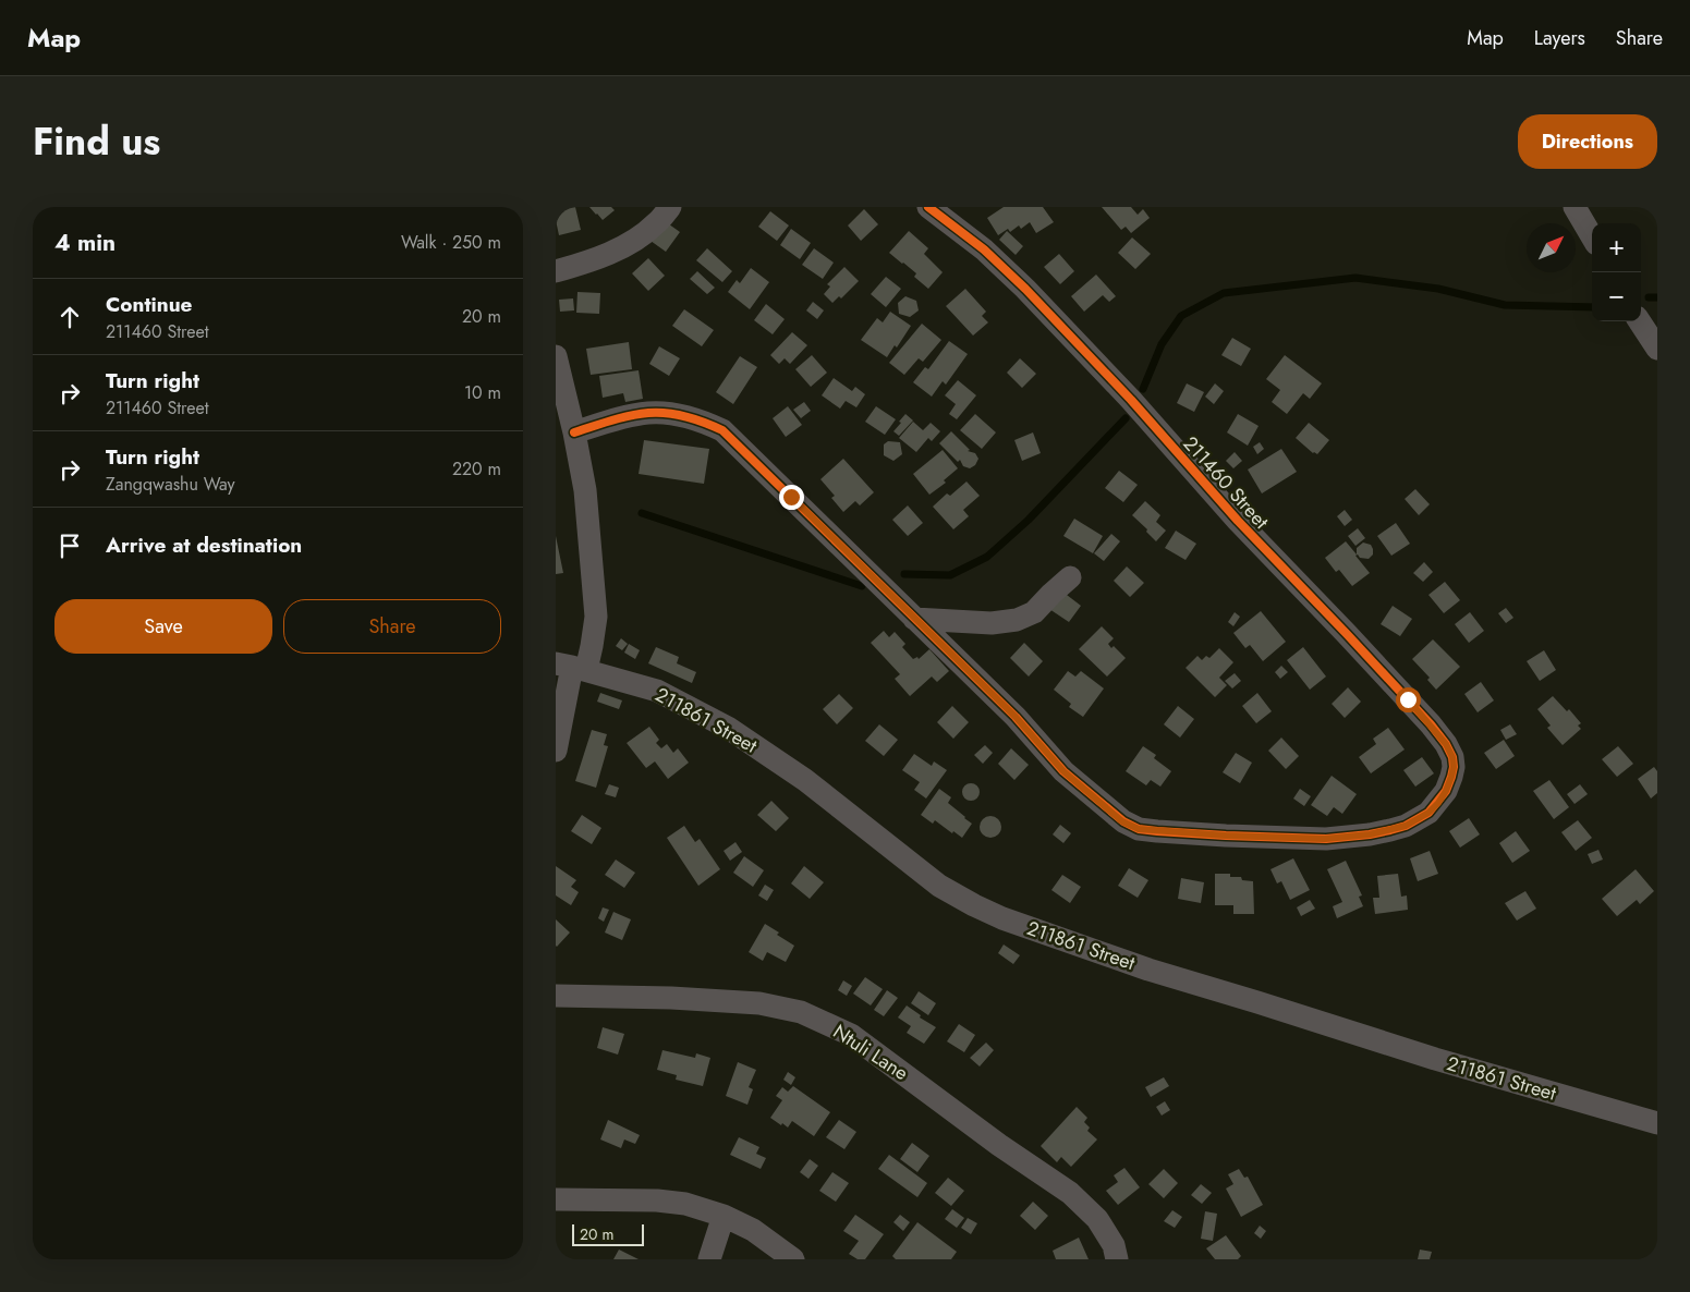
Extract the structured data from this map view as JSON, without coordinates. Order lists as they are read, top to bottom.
{
  "streets": {
    "street": ["211460 Street", "211861 Street", "Ntuli Lane"]
  },
  "scale_bar": "20 m",
  "north": "top right",
  "page": {
    "header": "Map",
    "nav": ["Map", "Layers", "Share"],
    "title": "Find us",
    "buttons": [
      "Directions",
      ["Save", "Share"]
    ],
    "heading": ["4 min", "Walk · 250 m"],
    "map_buttons": ["+", "−"],
    "list": [
      ["Continue", "211460 Street", "20 m"],
      ["Turn right", "211460 Street", "10 m"],
      ["Turn right", "Zangqwashu Way", "220 m"],
      "Arrive at destination"
    ],
    "scale": "20 m"
  }
}
